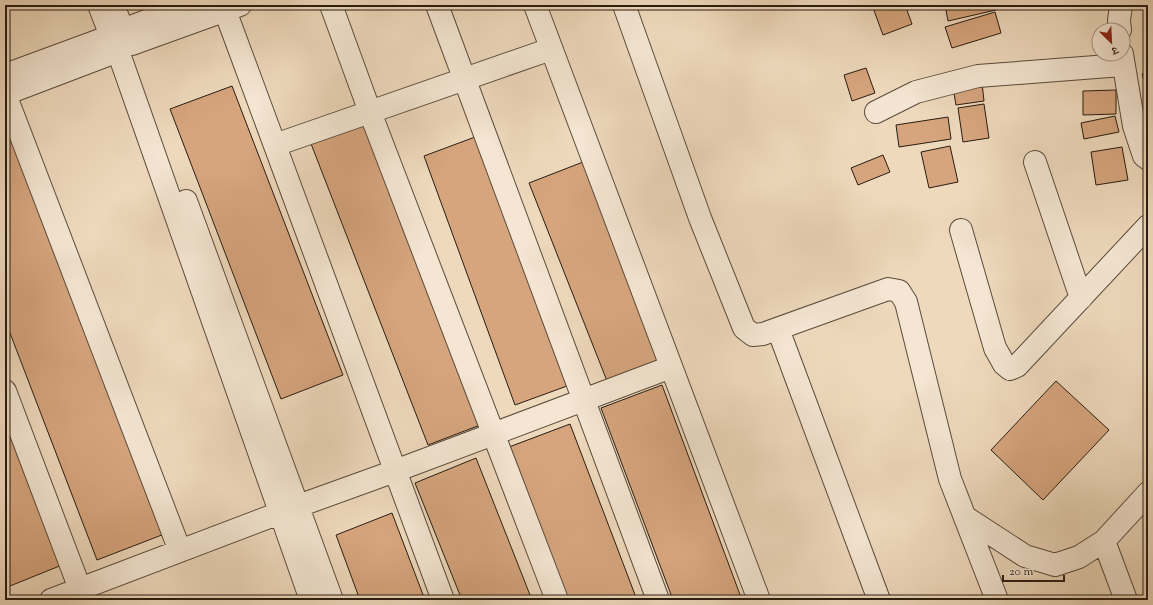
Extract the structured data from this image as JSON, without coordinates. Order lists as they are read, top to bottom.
{
  "scale_bar": "20 m",
  "north": "bottom right"
}
